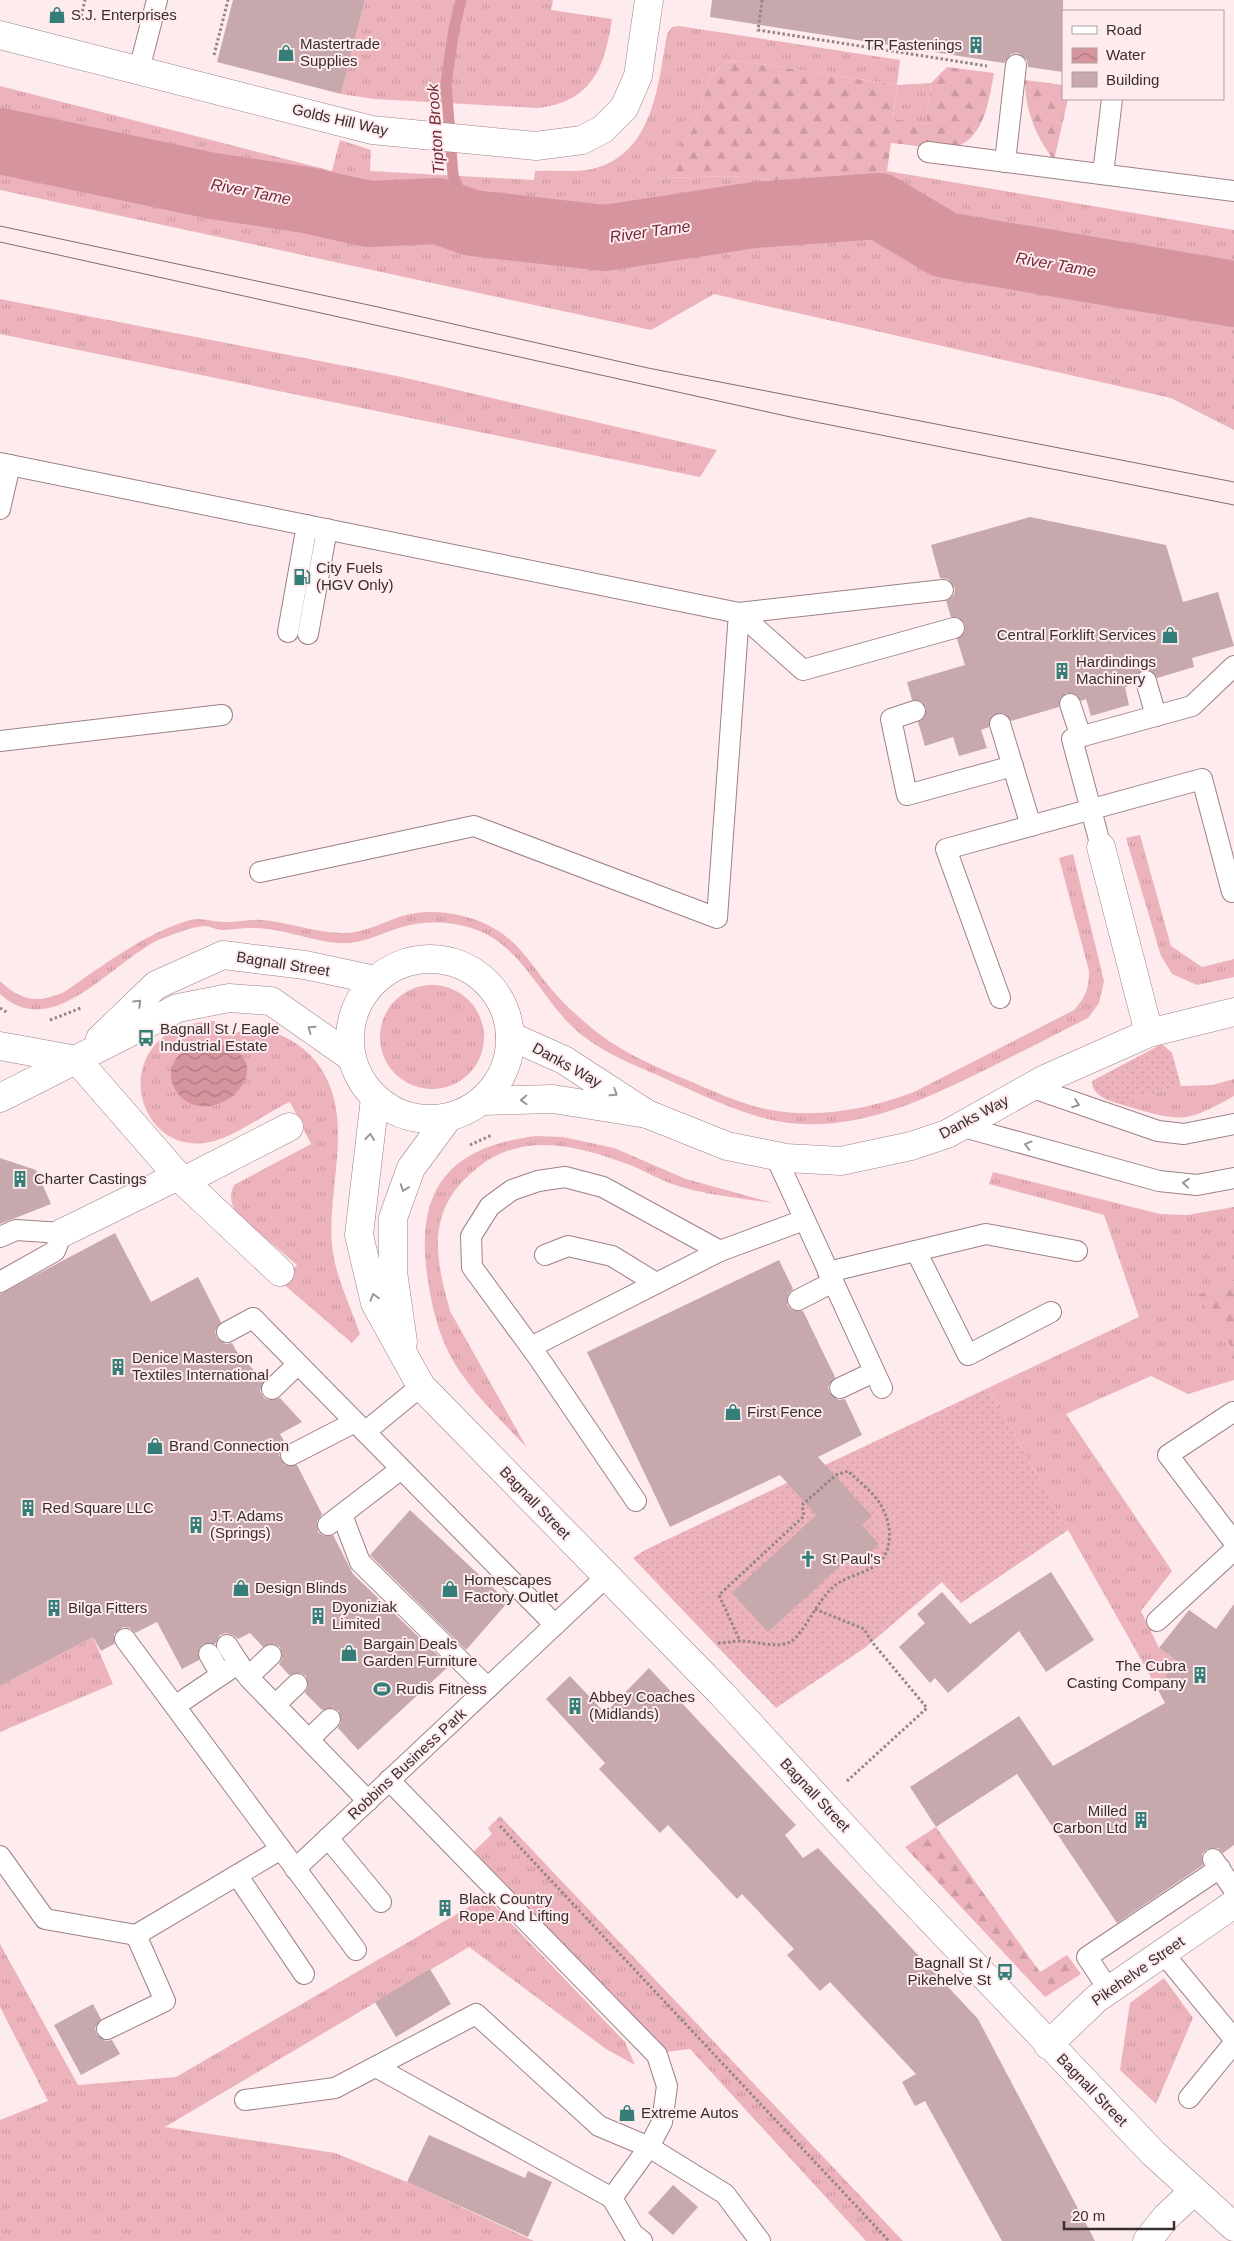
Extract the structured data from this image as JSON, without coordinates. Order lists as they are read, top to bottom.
{
  "streets": {
    "street": [
      "Golds Hill Way",
      "Bagnall Street",
      "Danks Way",
      "Pikehelve Street"
    ],
    "lane": ["Robbins Business Park"]
  },
  "crossings": [
    ["Bagnall Street", "Danks Way"],
    ["Bagnall Street", "Robbins Business Park"],
    ["Bagnall Street", "Pikehelve Street"]
  ],
  "water": ["Tipton Brook", "River Tame"],
  "places": {
    "shop": [
      "S.J. Enterprises",
      "Mastertrade Supplies",
      "Central Forklift Services",
      "First Fence",
      "Brand Connection",
      "Design Blinds",
      "Homescapes Factory Outlet",
      "Bargain Deals Garden Furniture",
      "Extreme Autos"
    ],
    "building": [
      "TR Fastenings",
      "Hardindings Machinery",
      "Charter Castings",
      "Denice Masterson Textiles International",
      "Red Square LLC",
      "J.T. Adams (Springs)",
      "Bilga Fitters",
      "Dyoniziak Limited",
      "The Cubra Casting Company",
      "Abbey Coaches (Midlands)",
      "Milled Carbon Ltd",
      "Black Country Rope And Lifting"
    ],
    "fuel station": ["City Fuels (HGV Only)"],
    "bus stop": ["Bagnall St / Eagle Industrial Estate", "Bagnall St / Pikehelve St"],
    "church": ["St Paul's"],
    "sports": ["Rudis Fitness"]
  },
  "legend": ["Road", "Water", "Building"],
  "scale_bar": "20 m"
}
